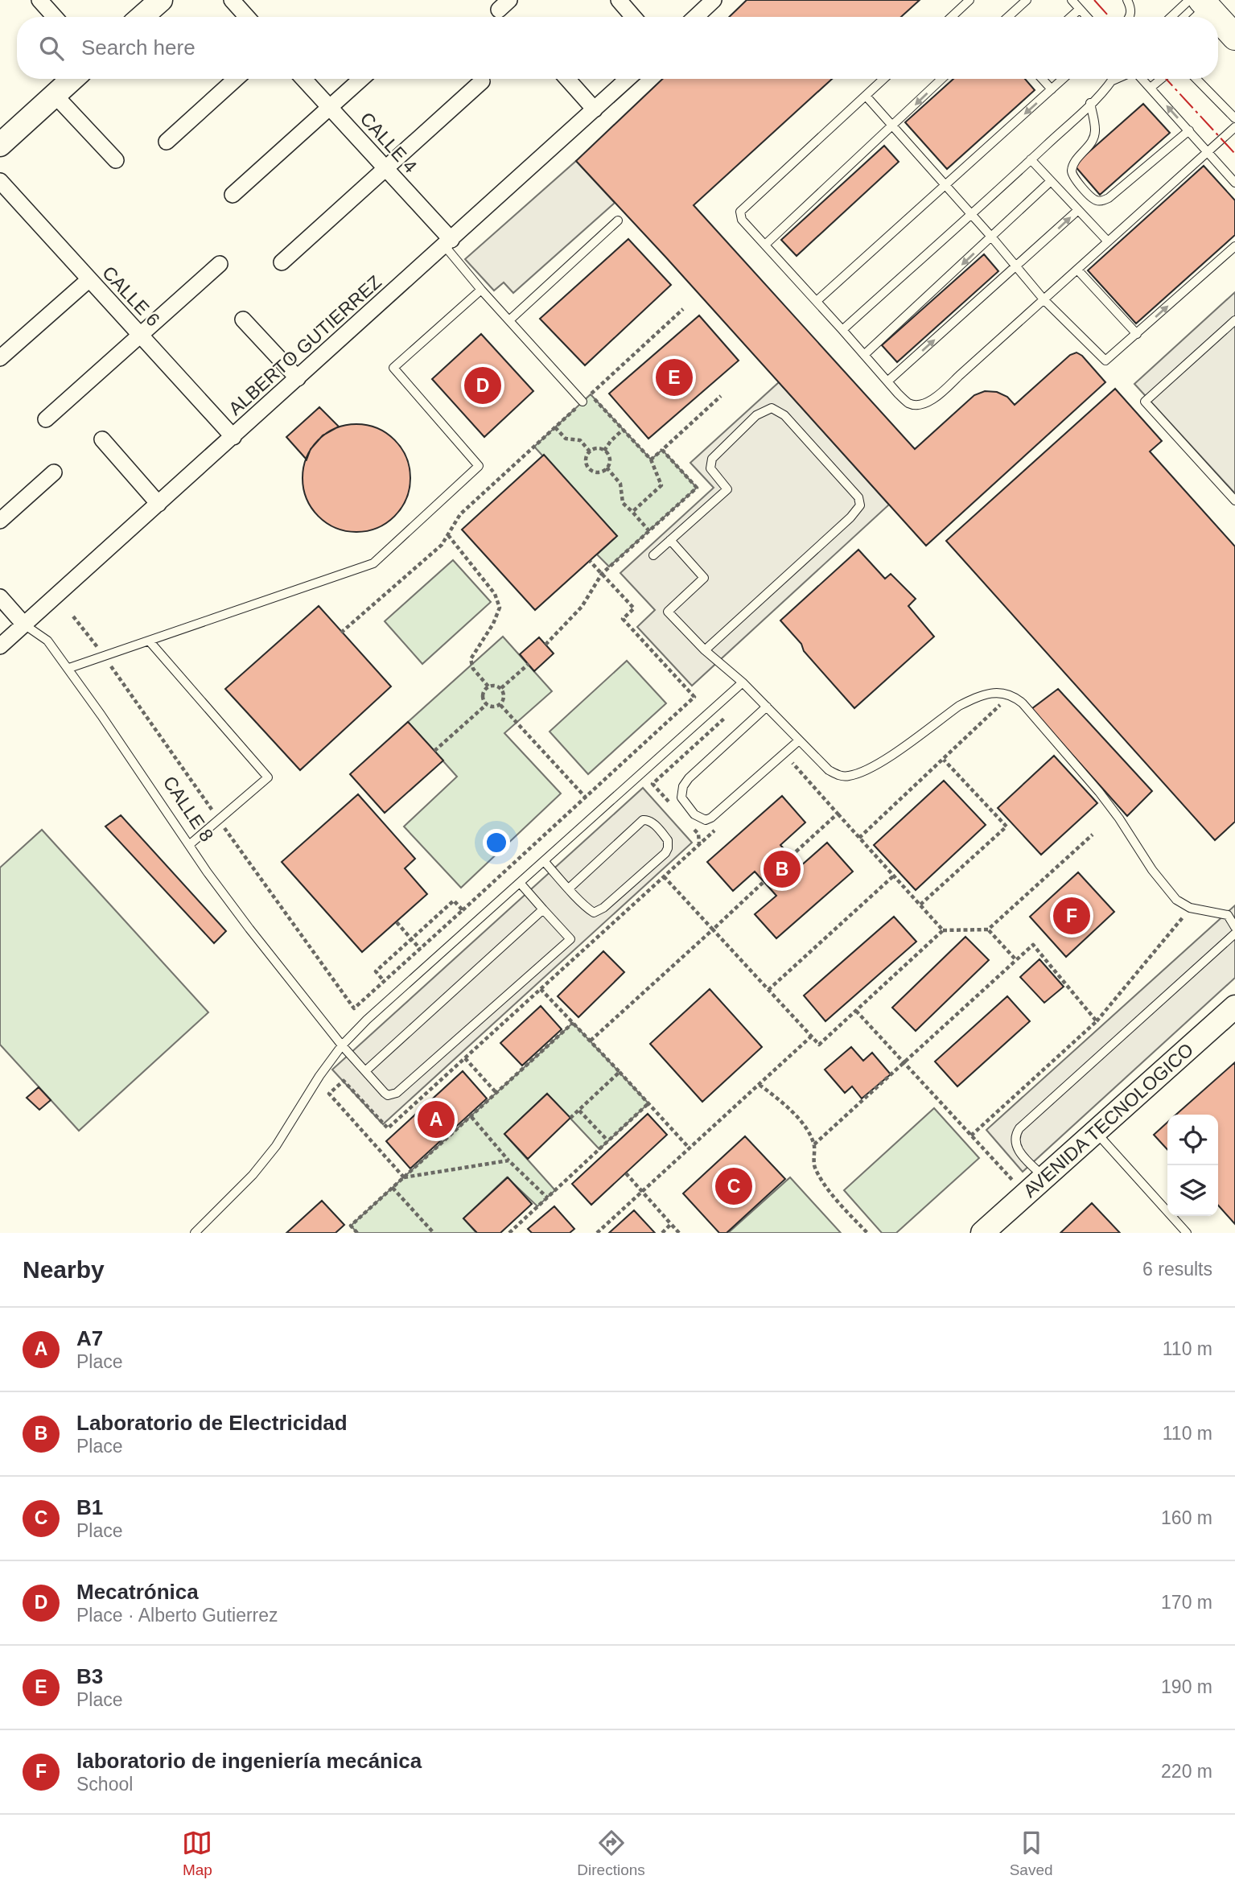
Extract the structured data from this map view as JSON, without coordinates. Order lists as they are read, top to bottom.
{
  "streets": {
    "street": [
      "CALLE 4",
      "CALLE 6",
      "ALBERTO GUTIERREZ",
      "CALLE 8",
      "AVENIDA TECNOLOGICO"
    ]
  },
  "crossings": [
    ["CALLE 4", "ALBERTO GUTIERREZ"],
    ["CALLE 6", "ALBERTO GUTIERREZ"],
    ["ALBERTO GUTIERREZ", "CALLE 8"]
  ],
  "page": {
    "search": "Search here",
    "pins": [
      "E",
      "D",
      "B",
      "F",
      "A",
      "C"
    ],
    "heading": ["Nearby", "6 results"],
    "list": [
      {
        "mark": "A",
        "name": "A7",
        "note": "Place",
        "value": "110 m"
      },
      {
        "mark": "B",
        "name": "Laboratorio de Electricidad",
        "note": "Place",
        "value": "110 m"
      },
      {
        "mark": "C",
        "name": "B1",
        "note": "Place",
        "value": "160 m"
      },
      {
        "mark": "D",
        "name": "Mecatrónica",
        "note": "Place · Alberto Gutierrez",
        "value": "170 m"
      },
      {
        "mark": "E",
        "name": "B3",
        "note": "Place",
        "value": "190 m"
      },
      {
        "mark": "F",
        "name": "laboratorio de ingeniería mecánica",
        "note": "School",
        "value": "220 m"
      }
    ],
    "nav": ["Map", "Directions", "Saved"]
  }
}
